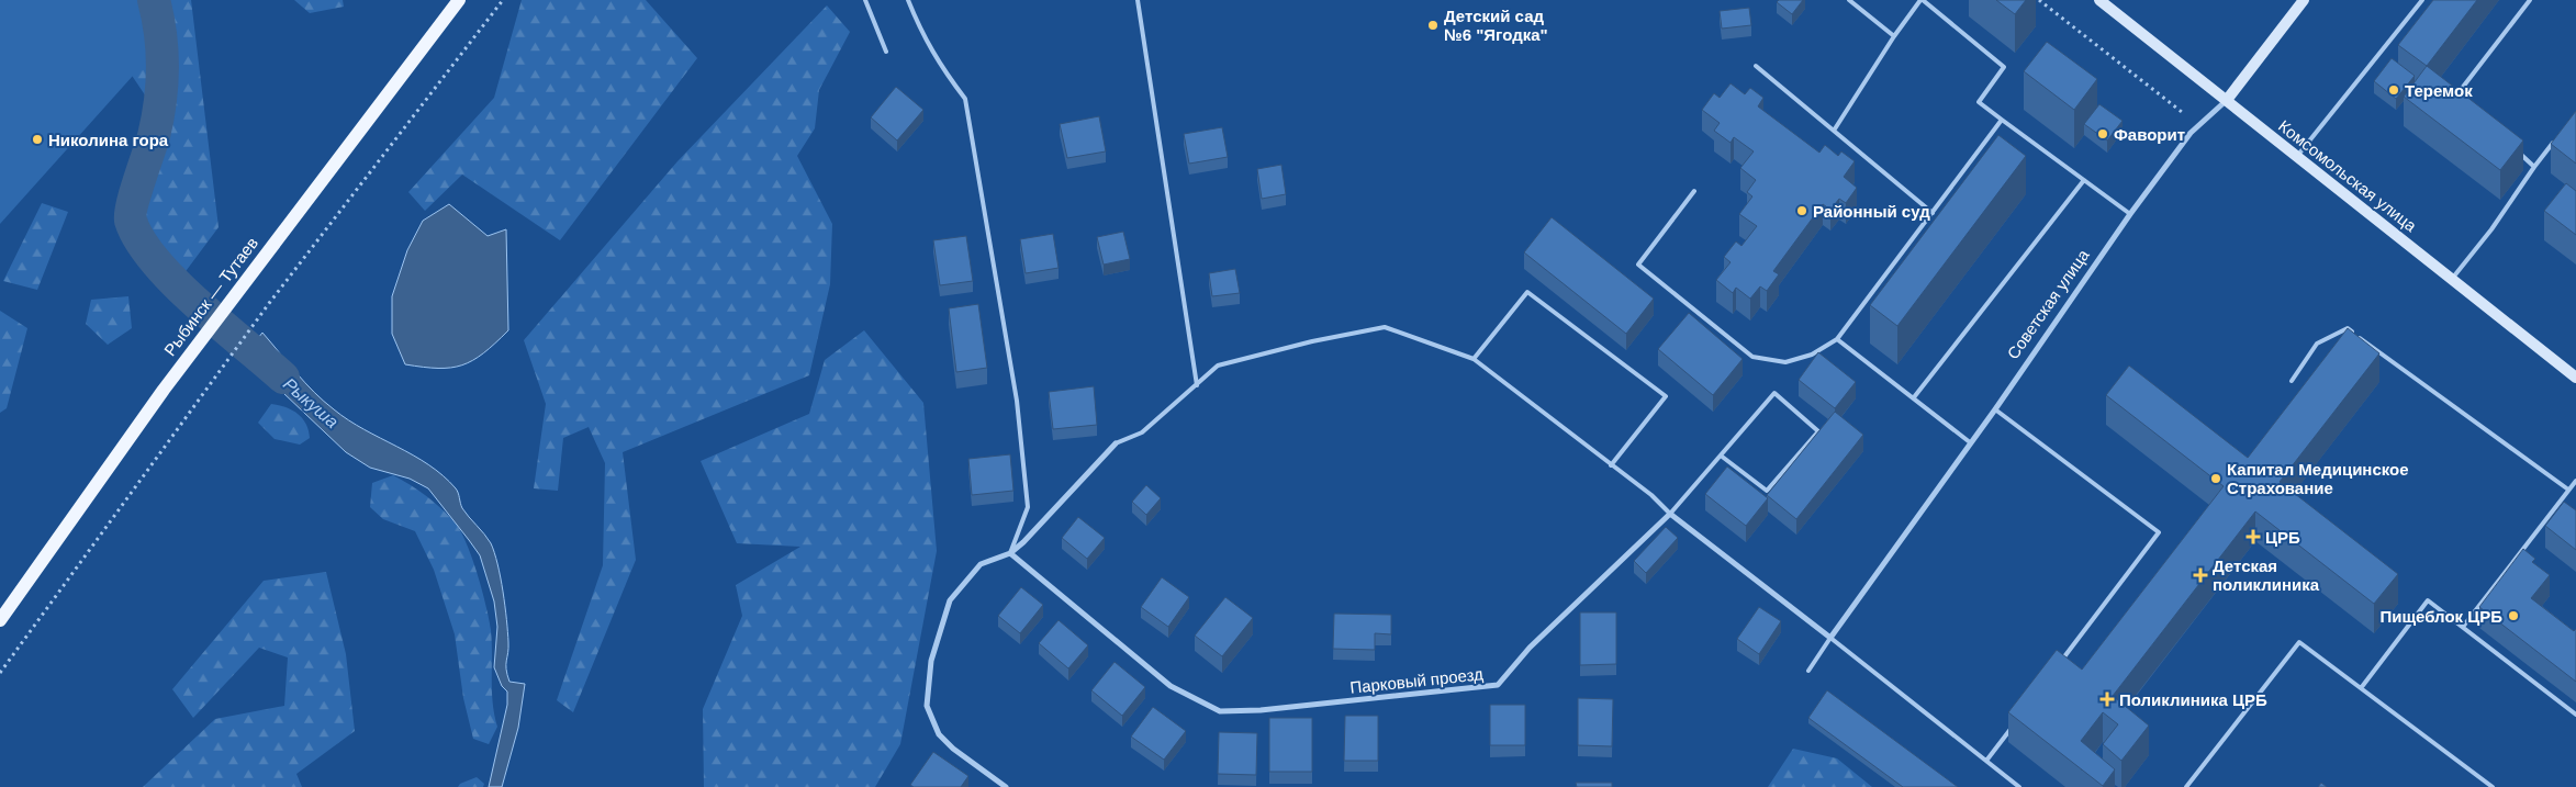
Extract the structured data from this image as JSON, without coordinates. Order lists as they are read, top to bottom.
{
  "streets": {
    "main road": ["Комсомольская улица", "Рыбинск — Тутаев", "Советская улица"],
    "street": ["Парковый проезд"]
  },
  "crossings": [
    ["Комсомольская улица", "Советская улица"]
  ],
  "water": ["Рыкуша"],
  "places": {
    "other": [
      "Детский сад №6 \"Ягодка\"",
      "Теремок",
      "Фаворит",
      "Николина гора",
      "Районный суд",
      "Капитал Медицинское Страхование",
      "Пищеблок ЦРБ"
    ],
    "health": ["ЦРБ", "Детская поликлиника", "Поликлиника ЦРБ"]
  }
}
